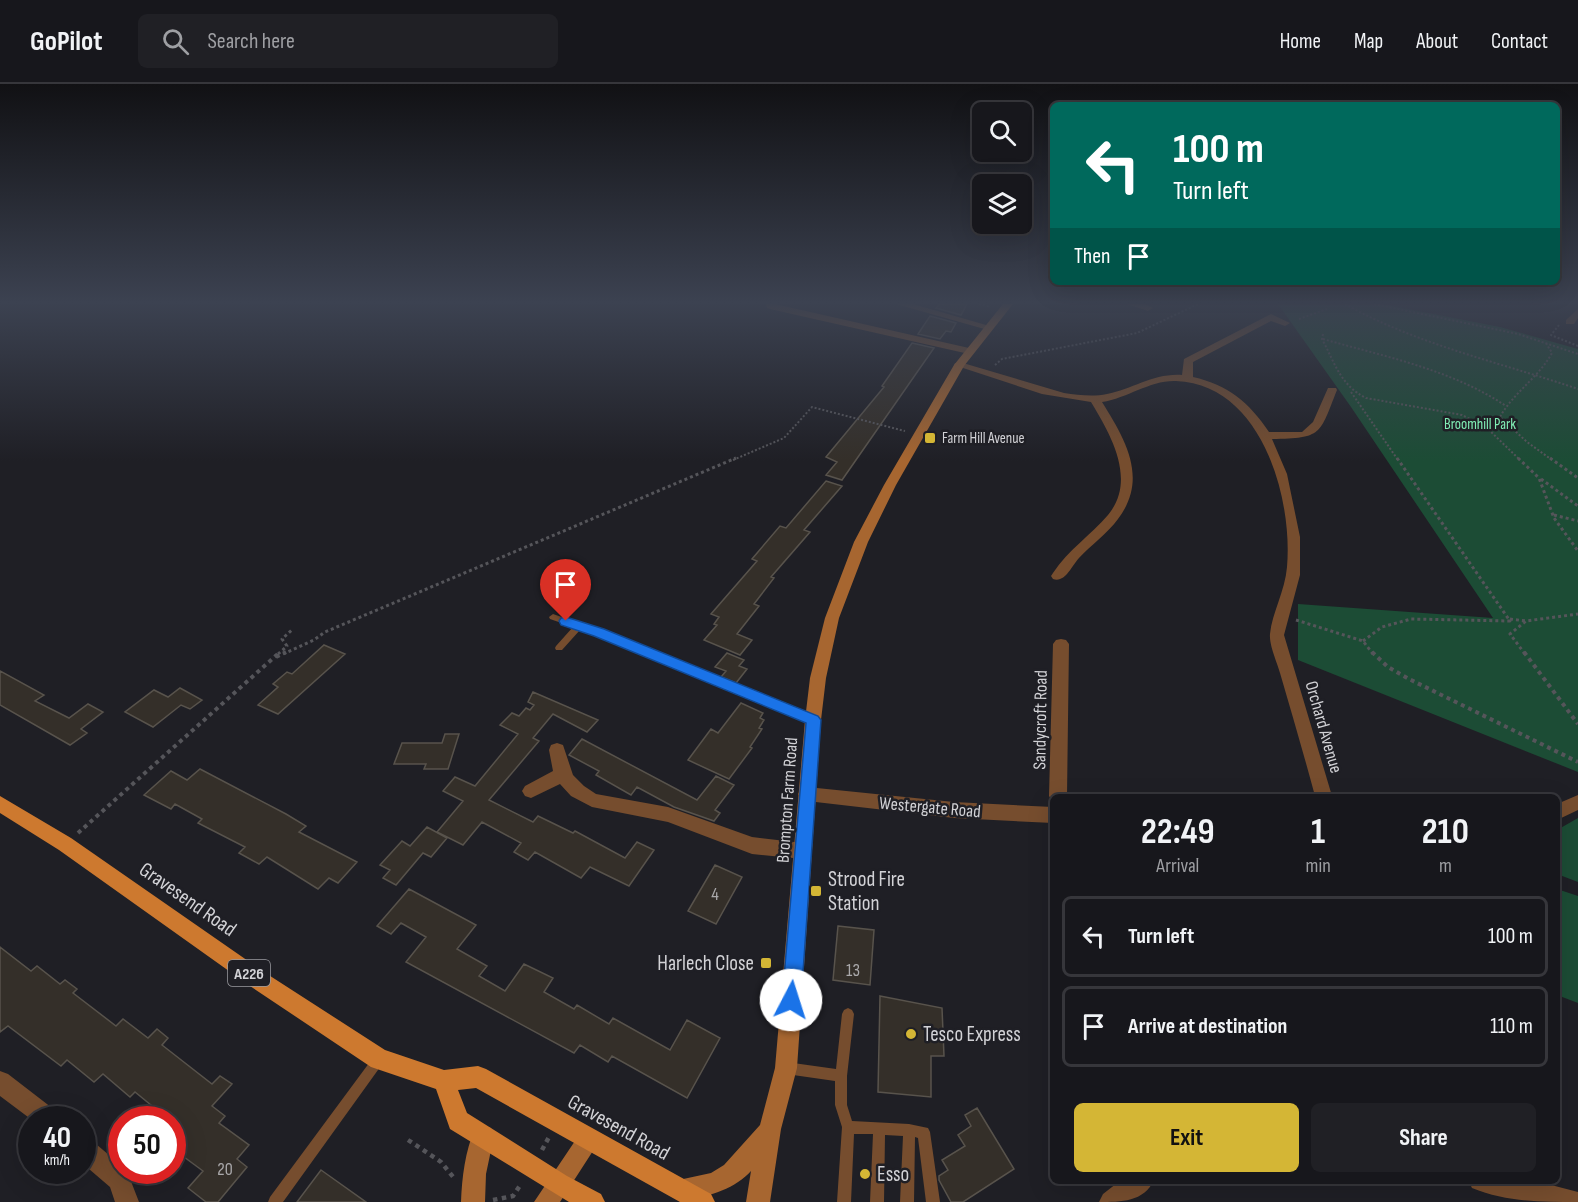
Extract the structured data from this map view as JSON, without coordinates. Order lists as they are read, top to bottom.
{
  "streets": {
    "main road": ["Brompton Farm Road", "Gravesend Road", "A226"],
    "street": ["Sandycroft Road", "Orchard Avenue", "Westergate Road"]
  },
  "crossings": [
    ["Brompton Farm Road", "Westergate Road"]
  ],
  "parks": ["Broomhill Park"],
  "places": {
    "transit": ["Farm Hill Avenue", "Strood Fire Station", "Harlech Close"],
    "other": ["Tesco Express", "Esso"]
  },
  "house_numbers": ["4", "13", "20"],
  "page": {
    "header": "GoPilot",
    "search": "Search here",
    "nav": [
      "Home",
      "Map",
      "About",
      "Contact"
    ],
    "turn": ["100 m", "Turn left"],
    "then": "Then",
    "eta": [
      "22:49",
      "Arrival",
      "1",
      "min",
      "210",
      "m"
    ],
    "list": [
      {
        "name": "Turn left",
        "value": "100 m"
      },
      {
        "name": "Arrive at destination",
        "value": "110 m"
      }
    ],
    "buttons": ["Exit", "Share"],
    "speed": "40 km/h",
    "limit": "50"
  }
}
